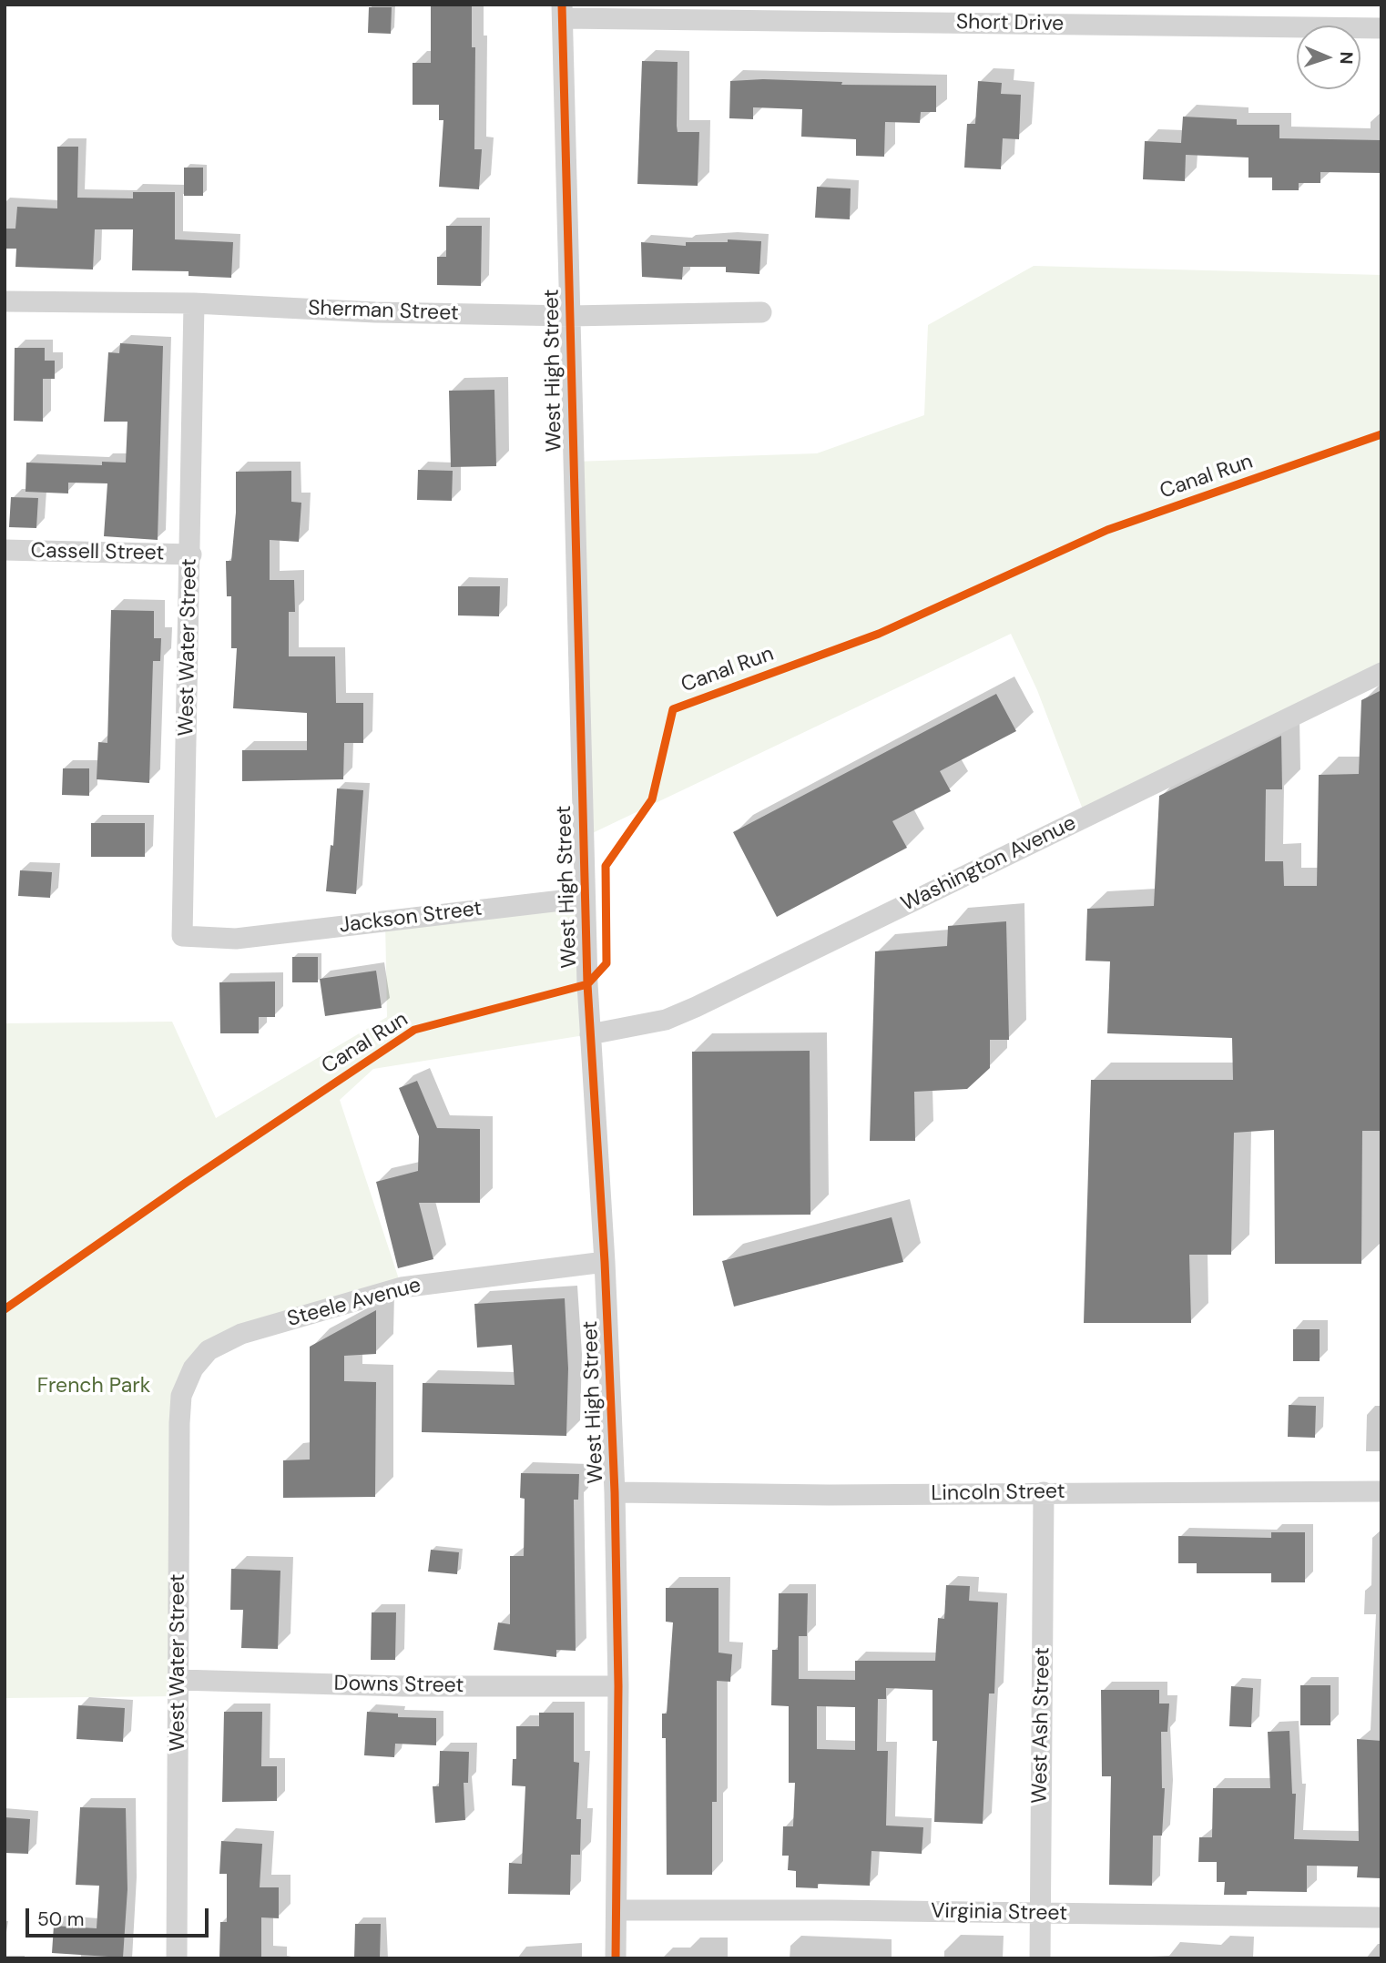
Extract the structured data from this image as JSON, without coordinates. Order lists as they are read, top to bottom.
{
  "streets": {
    "street": [
      "Short Drive",
      "Sherman Street",
      "West High Street",
      "Cassell Street",
      "West Water Street",
      "Washington Avenue",
      "Jackson Street",
      "Steele Avenue",
      "Lincoln Street",
      "Downs Street",
      "West Ash Street",
      "Virginia Street"
    ],
    "cycle path": ["Canal Run"]
  },
  "crossings": [
    ["Short Drive", "West High Street"],
    ["Sherman Street", "West High Street"],
    ["Sherman Street", "West Water Street"],
    ["West High Street", "Washington Avenue"],
    ["West High Street", "Jackson Street"],
    ["West High Street", "Steele Avenue"],
    ["West High Street", "Lincoln Street"],
    ["West High Street", "Downs Street"],
    ["West High Street", "Virginia Street"],
    ["Cassell Street", "West Water Street"],
    ["West Water Street", "Jackson Street"],
    ["West Water Street", "Steele Avenue"],
    ["West Water Street", "Downs Street"],
    ["Lincoln Street", "West Ash Street"],
    ["West Ash Street", "Virginia Street"]
  ],
  "parks": ["French Park"],
  "scale_bar": "50 m",
  "north": "right"
}
